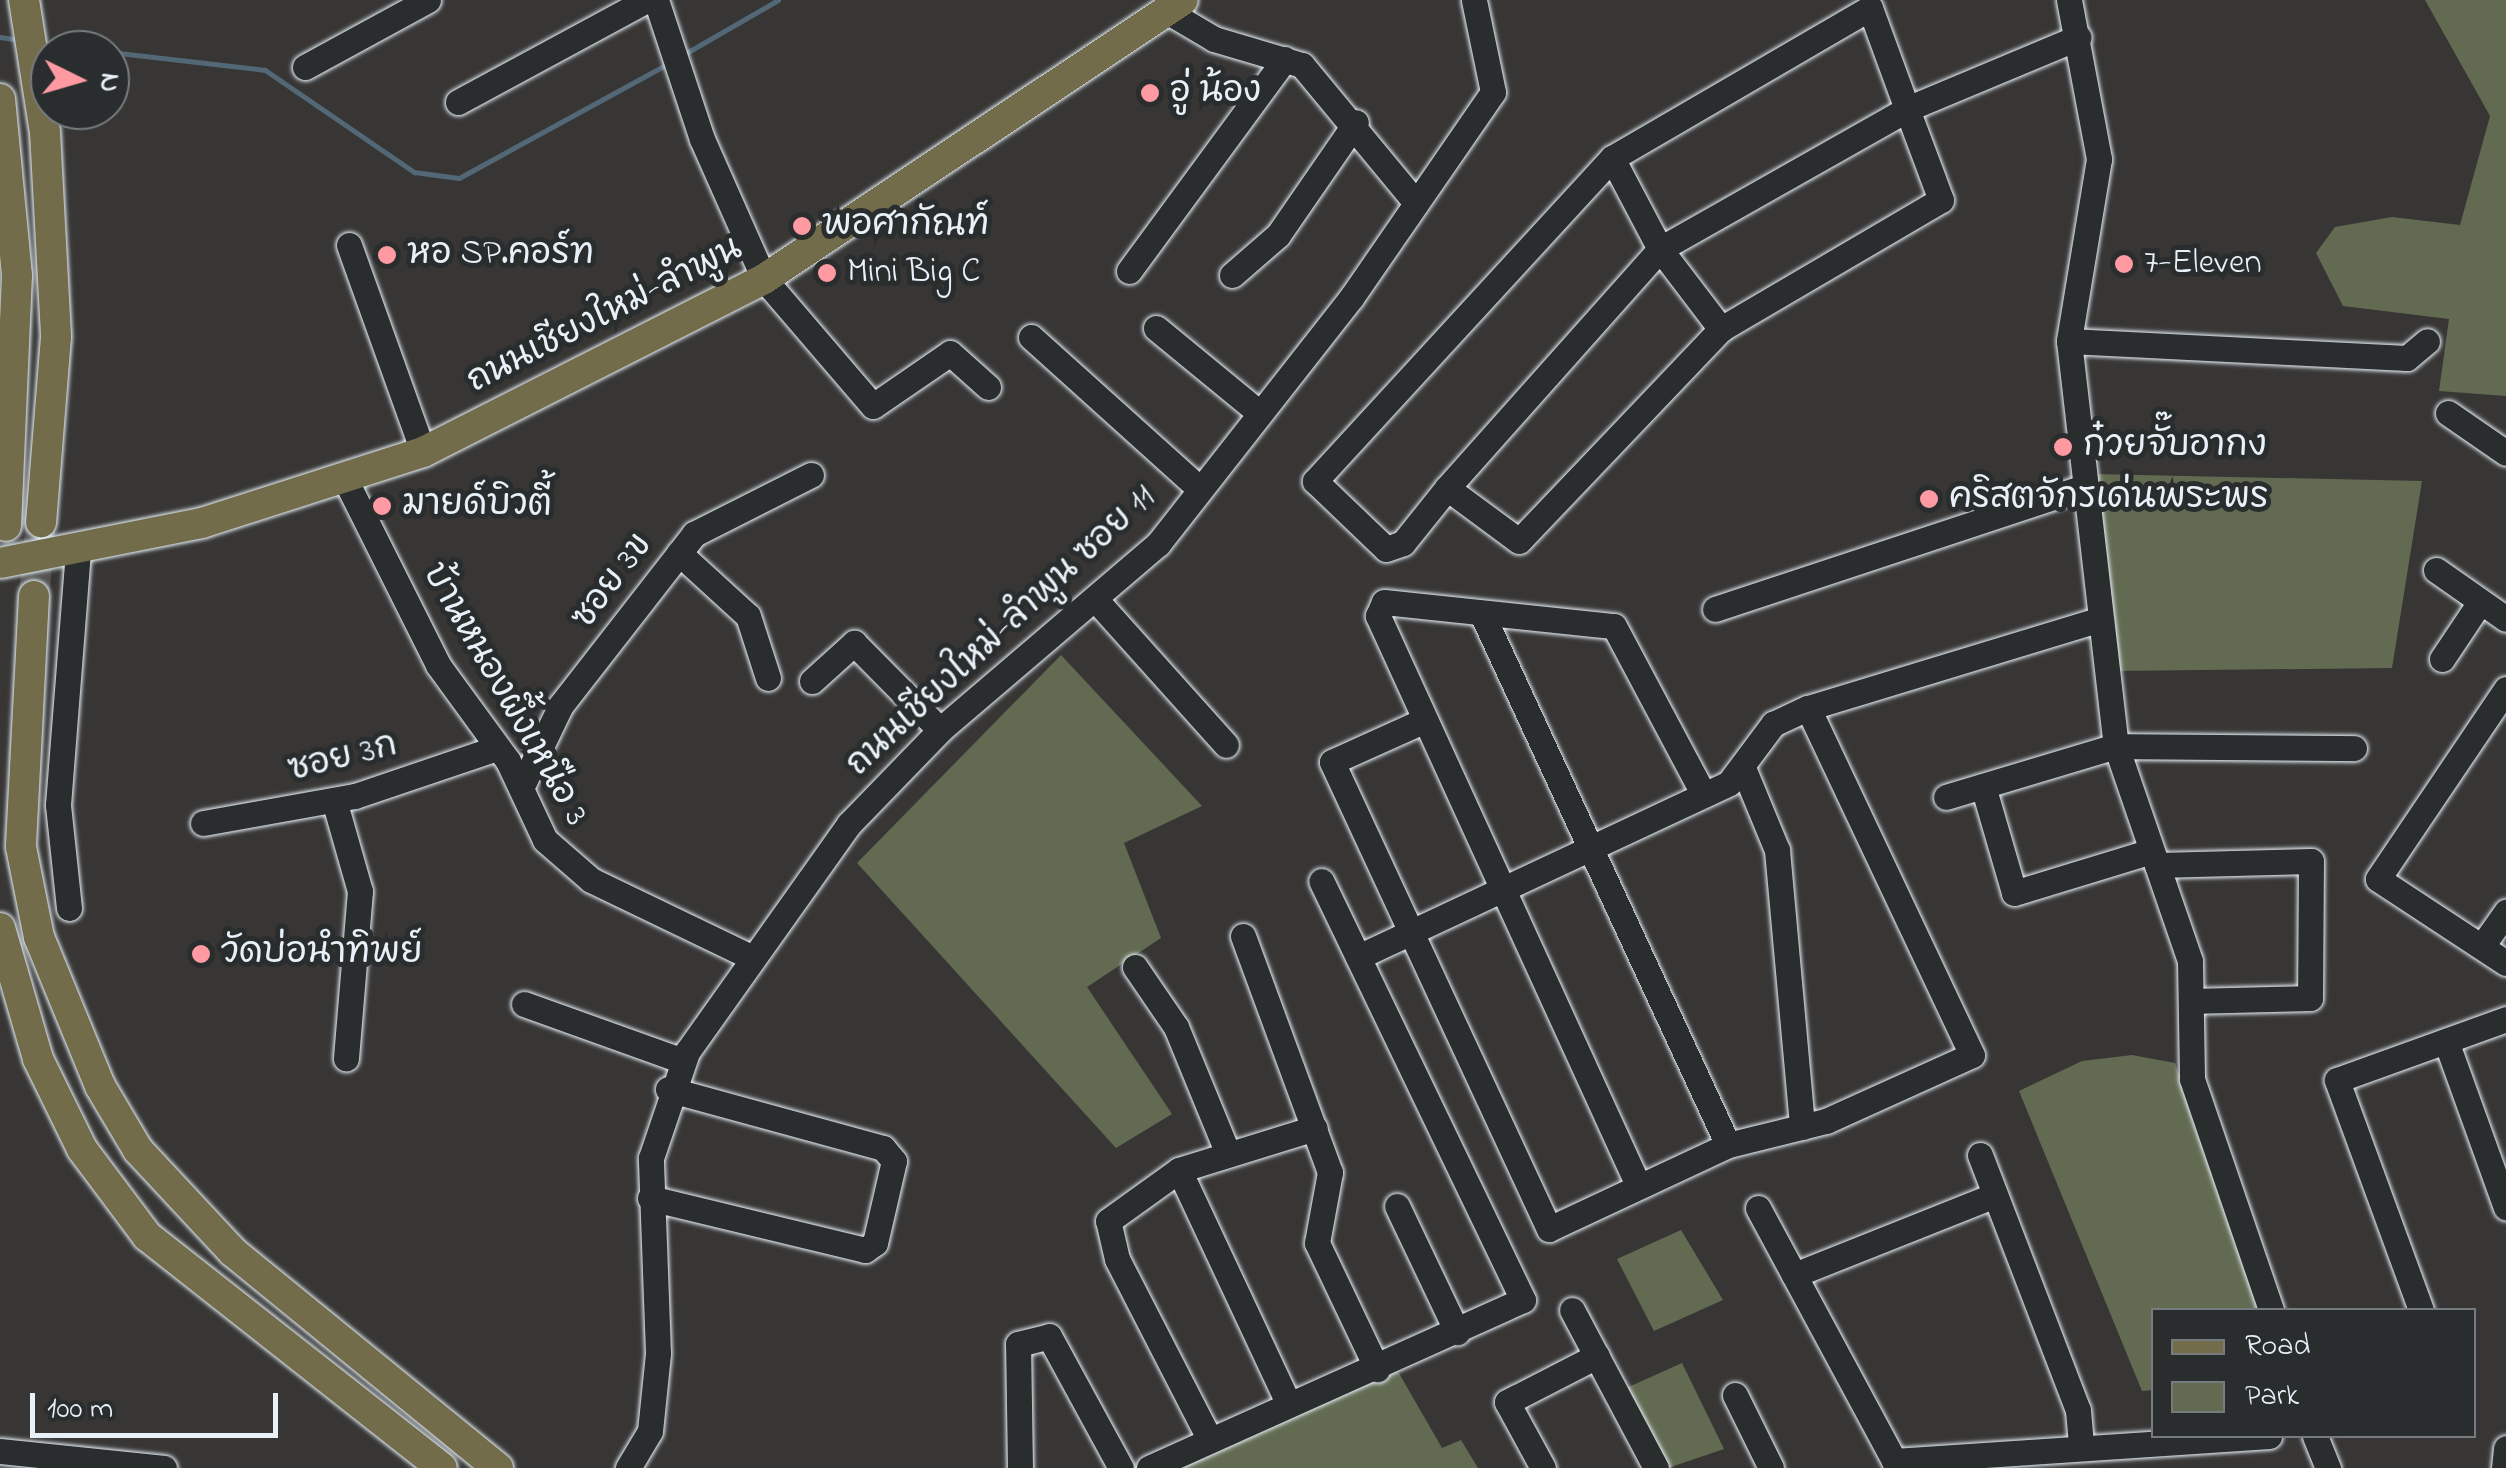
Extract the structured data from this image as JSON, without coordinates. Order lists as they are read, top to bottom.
{
  "streets": {
    "main road": ["ถนนเชียงใหม่-ลำพูน"],
    "street": [
      "ซอย 3ข",
      "ถนนเชียงใหม่-ลำพูน ซอย 11",
      "บ้านหนองผึ้งเหนือ 3",
      "ซอย 3ก"
    ]
  },
  "crossings": [
    ["ถนนเชียงใหม่-ลำพูน", "บ้านหนองผึ้งเหนือ 3"],
    ["ซอย 3ข", "บ้านหนองผึ้งเหนือ 3"],
    ["ถนนเชียงใหม่-ลำพูน ซอย 11", "บ้านหนองผึ้งเหนือ 3"],
    ["บ้านหนองผึ้งเหนือ 3", "ซอย 3ก"]
  ],
  "places": [
    "อู่ น้อง",
    "พอศากัณท์",
    "หอ SP.คอร์ท",
    "7-Eleven",
    "Mini Big C",
    "ก๋วยจั๊บอากง",
    "คริสตจักรเด่นพระพร",
    "มายด์บิวตี้",
    "วัดบ่อนำทิพย์"
  ],
  "legend": ["Road", "Park"],
  "scale_bar": "100 m",
  "north": "right"
}
